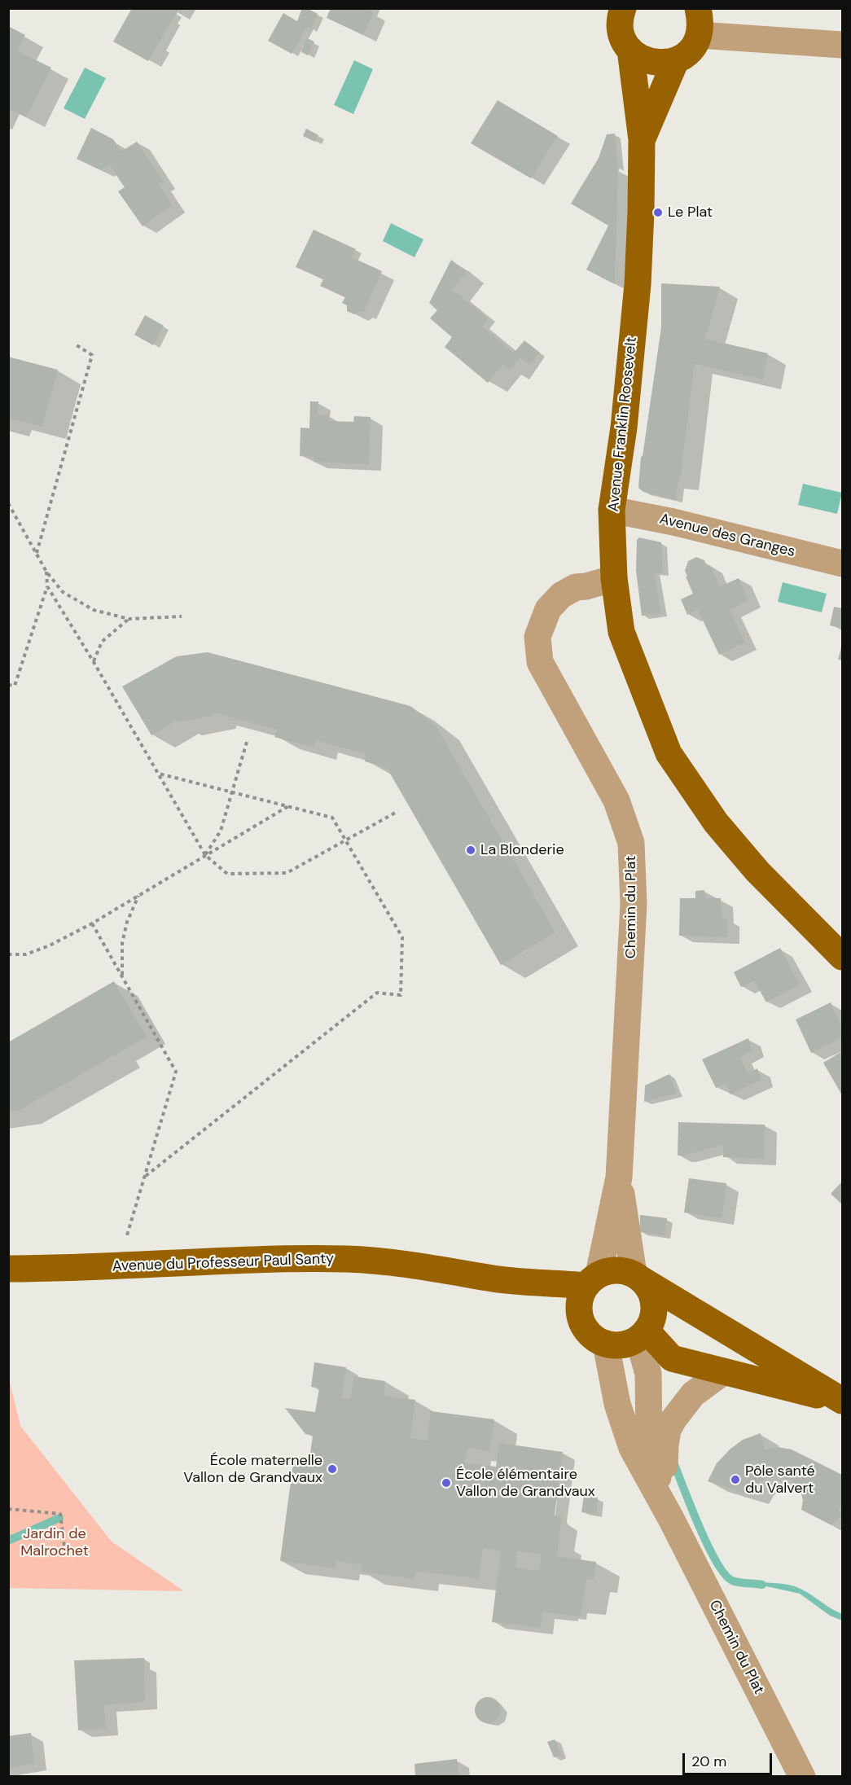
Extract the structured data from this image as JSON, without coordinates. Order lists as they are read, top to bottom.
{
  "streets": {
    "main road": ["Avenue Franklin Roosevelt", "Avenue du Professeur Paul Santy"],
    "street": ["Avenue des Granges", "Chemin du Plat"]
  },
  "crossings": [
    ["Avenue Franklin Roosevelt", "Avenue des Granges"],
    ["Avenue Franklin Roosevelt", "Chemin du Plat"],
    ["Chemin du Plat", "Avenue du Professeur Paul Santy"]
  ],
  "parks": ["Jardin de Malrochet"],
  "places": [
    "Le Plat",
    "La Blonderie",
    "École maternelle Vallon de Grandvaux",
    "Pôle santé du Valvert",
    "École élémentaire Vallon de Grandvaux"
  ],
  "scale_bar": "20 m"
}
